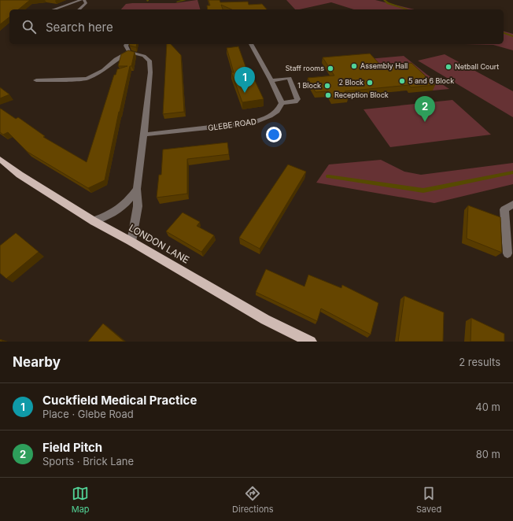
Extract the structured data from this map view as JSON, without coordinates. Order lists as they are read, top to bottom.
{
  "streets": {
    "main road": ["LONDON LANE"],
    "street": ["GLEBE ROAD"]
  },
  "places": [
    "Assembly Hall",
    "Netball Court",
    "Staff rooms",
    "5 and 6 Block",
    "2 Block",
    "1 Block",
    "Reception Block"
  ],
  "page": {
    "search": "Search here",
    "pins": ["1", "2"],
    "heading": ["Nearby", "2 results"],
    "list": [
      {
        "mark": "1",
        "name": "Cuckfield Medical Practice",
        "note": "Place · Glebe Road",
        "value": "40 m"
      },
      {
        "mark": "2",
        "name": "Field Pitch",
        "note": "Sports · Brick Lane",
        "value": "80 m"
      }
    ],
    "nav": ["Map", "Directions", "Saved"]
  }
}
